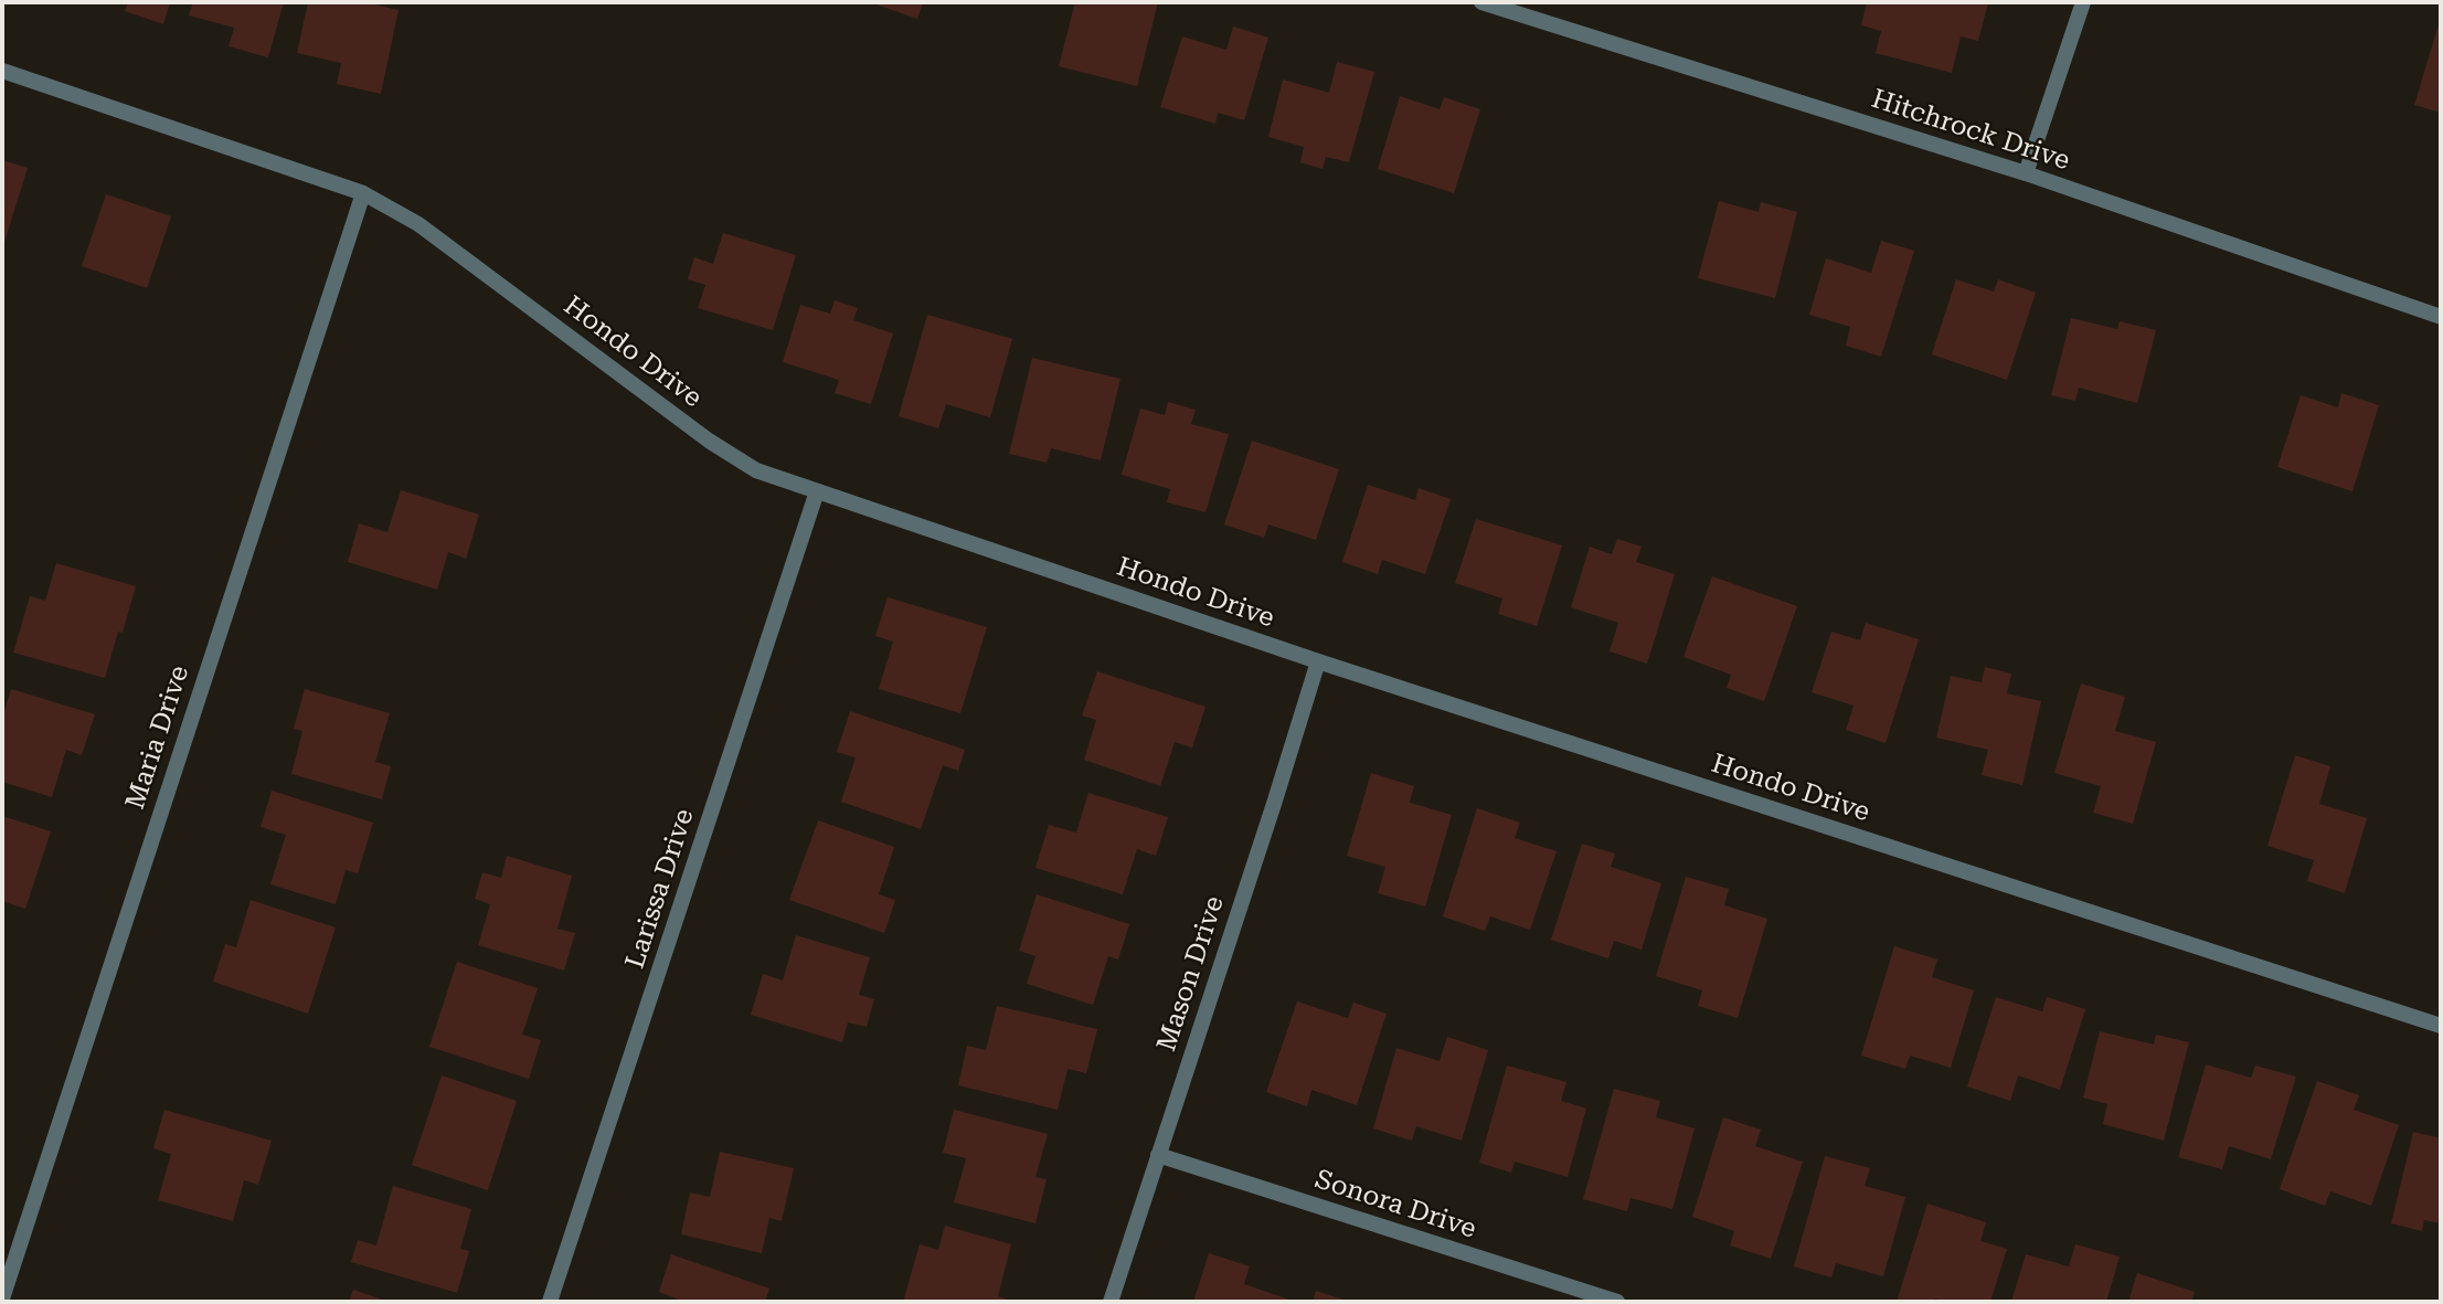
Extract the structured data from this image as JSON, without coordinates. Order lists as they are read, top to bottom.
{
  "streets": {
    "street": [
      "Hitchrock Drive",
      "Hondo Drive",
      "Maria Drive",
      "Larissa Drive",
      "Mason Drive",
      "Sonora Drive"
    ]
  },
  "crossings": [
    ["Hondo Drive", "Maria Drive"],
    ["Hondo Drive", "Larissa Drive"],
    ["Hondo Drive", "Mason Drive"],
    ["Mason Drive", "Sonora Drive"]
  ]
}
